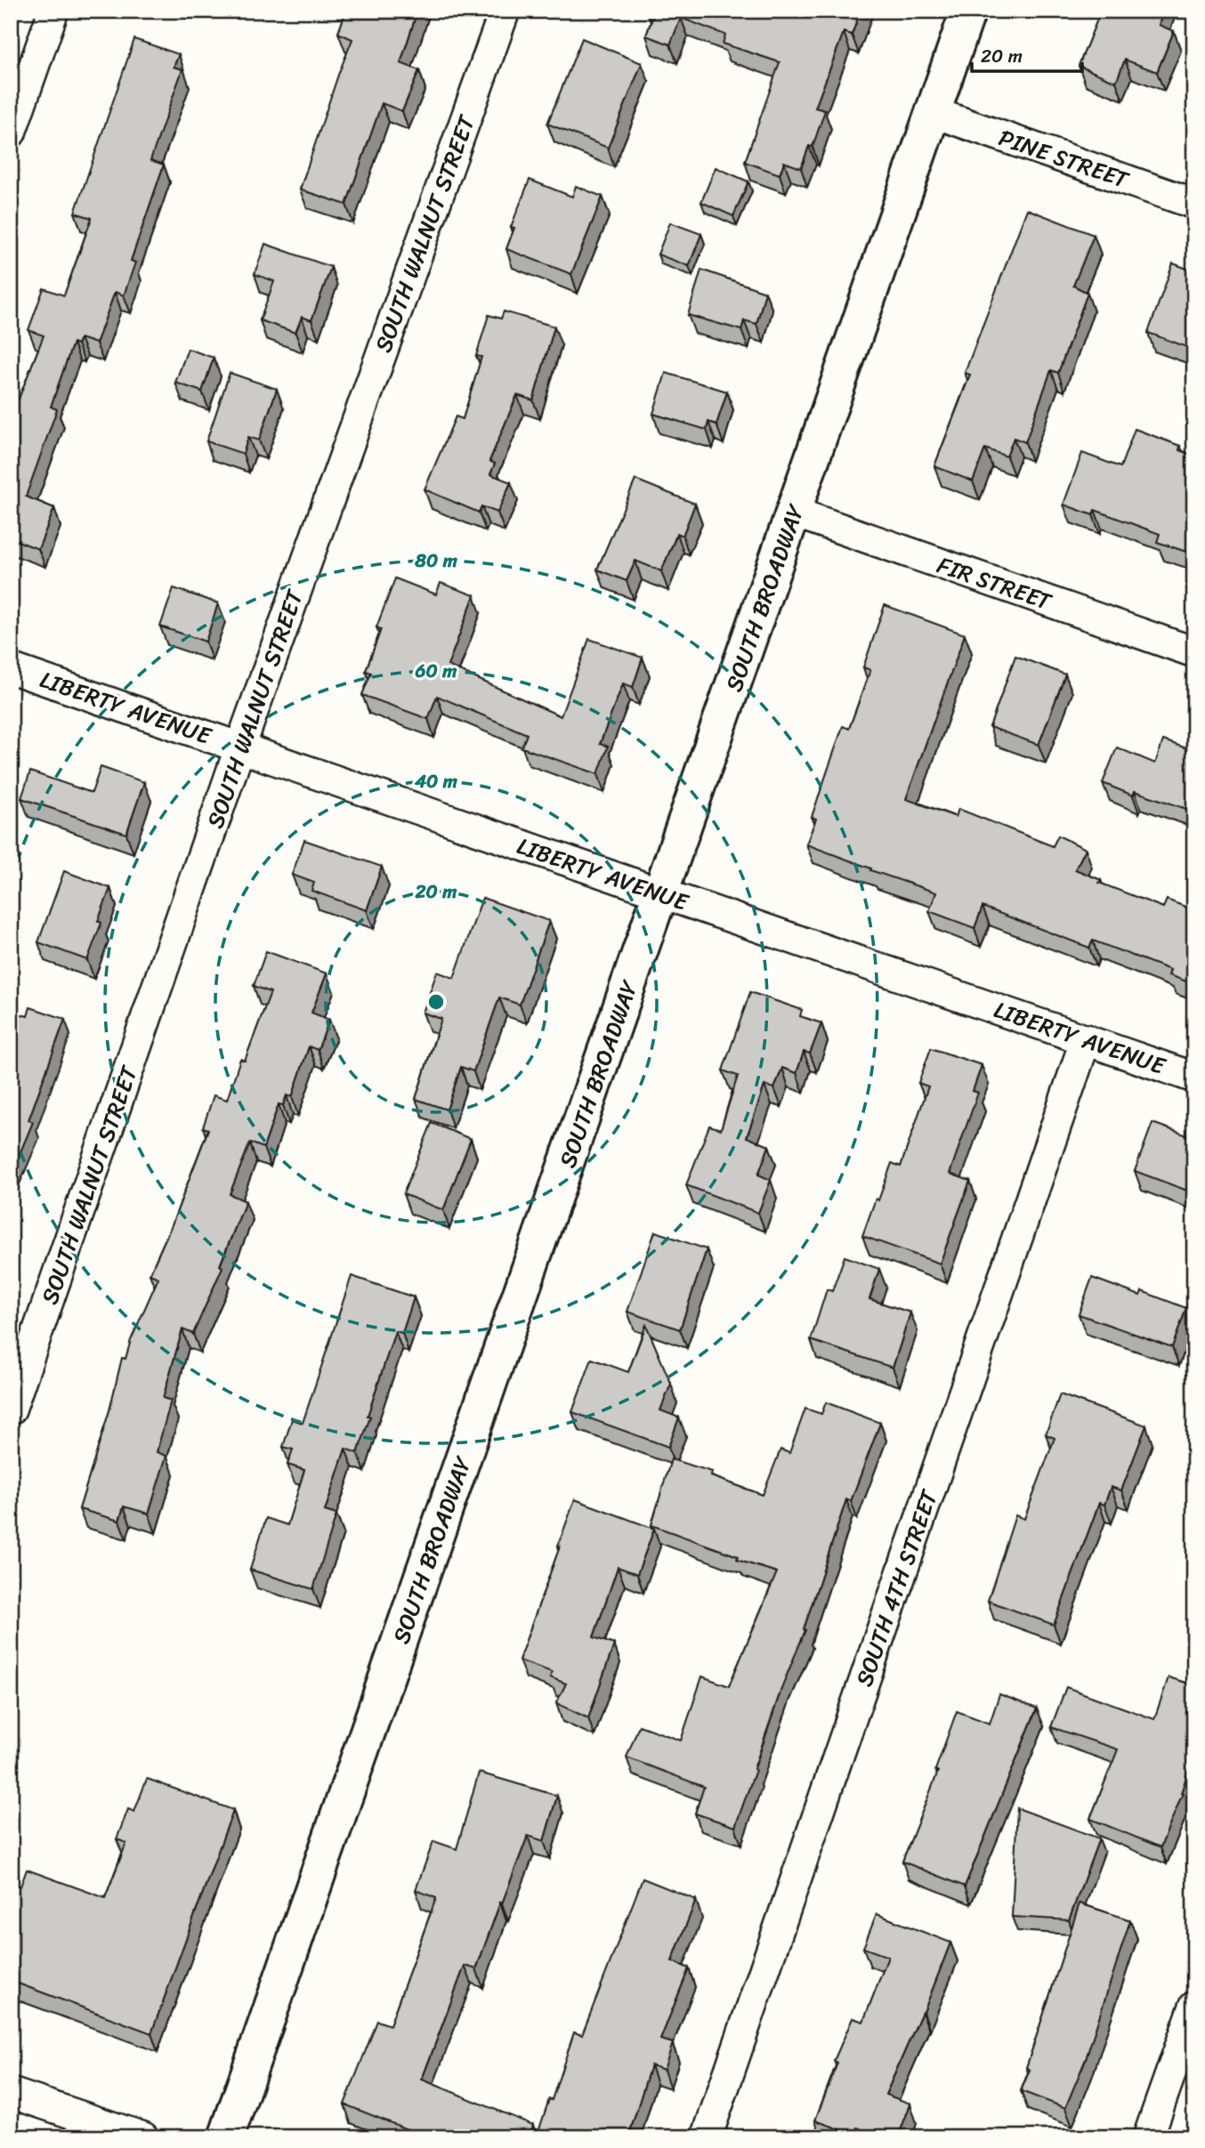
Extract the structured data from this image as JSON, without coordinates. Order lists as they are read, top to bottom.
{
  "streets": {
    "street": [
      "PINE STREET",
      "SOUTH WALNUT STREET",
      "FIR STREET",
      "SOUTH BROADWAY",
      "LIBERTY AVENUE",
      "SOUTH 4TH STREET"
    ]
  },
  "crossings": [
    ["PINE STREET", "SOUTH BROADWAY"],
    ["SOUTH WALNUT STREET", "LIBERTY AVENUE"],
    ["FIR STREET", "SOUTH BROADWAY"],
    ["SOUTH BROADWAY", "LIBERTY AVENUE"],
    ["LIBERTY AVENUE", "SOUTH 4TH STREET"]
  ],
  "scale_bar": "20 m",
  "rings": [
    "80 m",
    "60 m",
    "40 m",
    "20 m"
  ]
}
